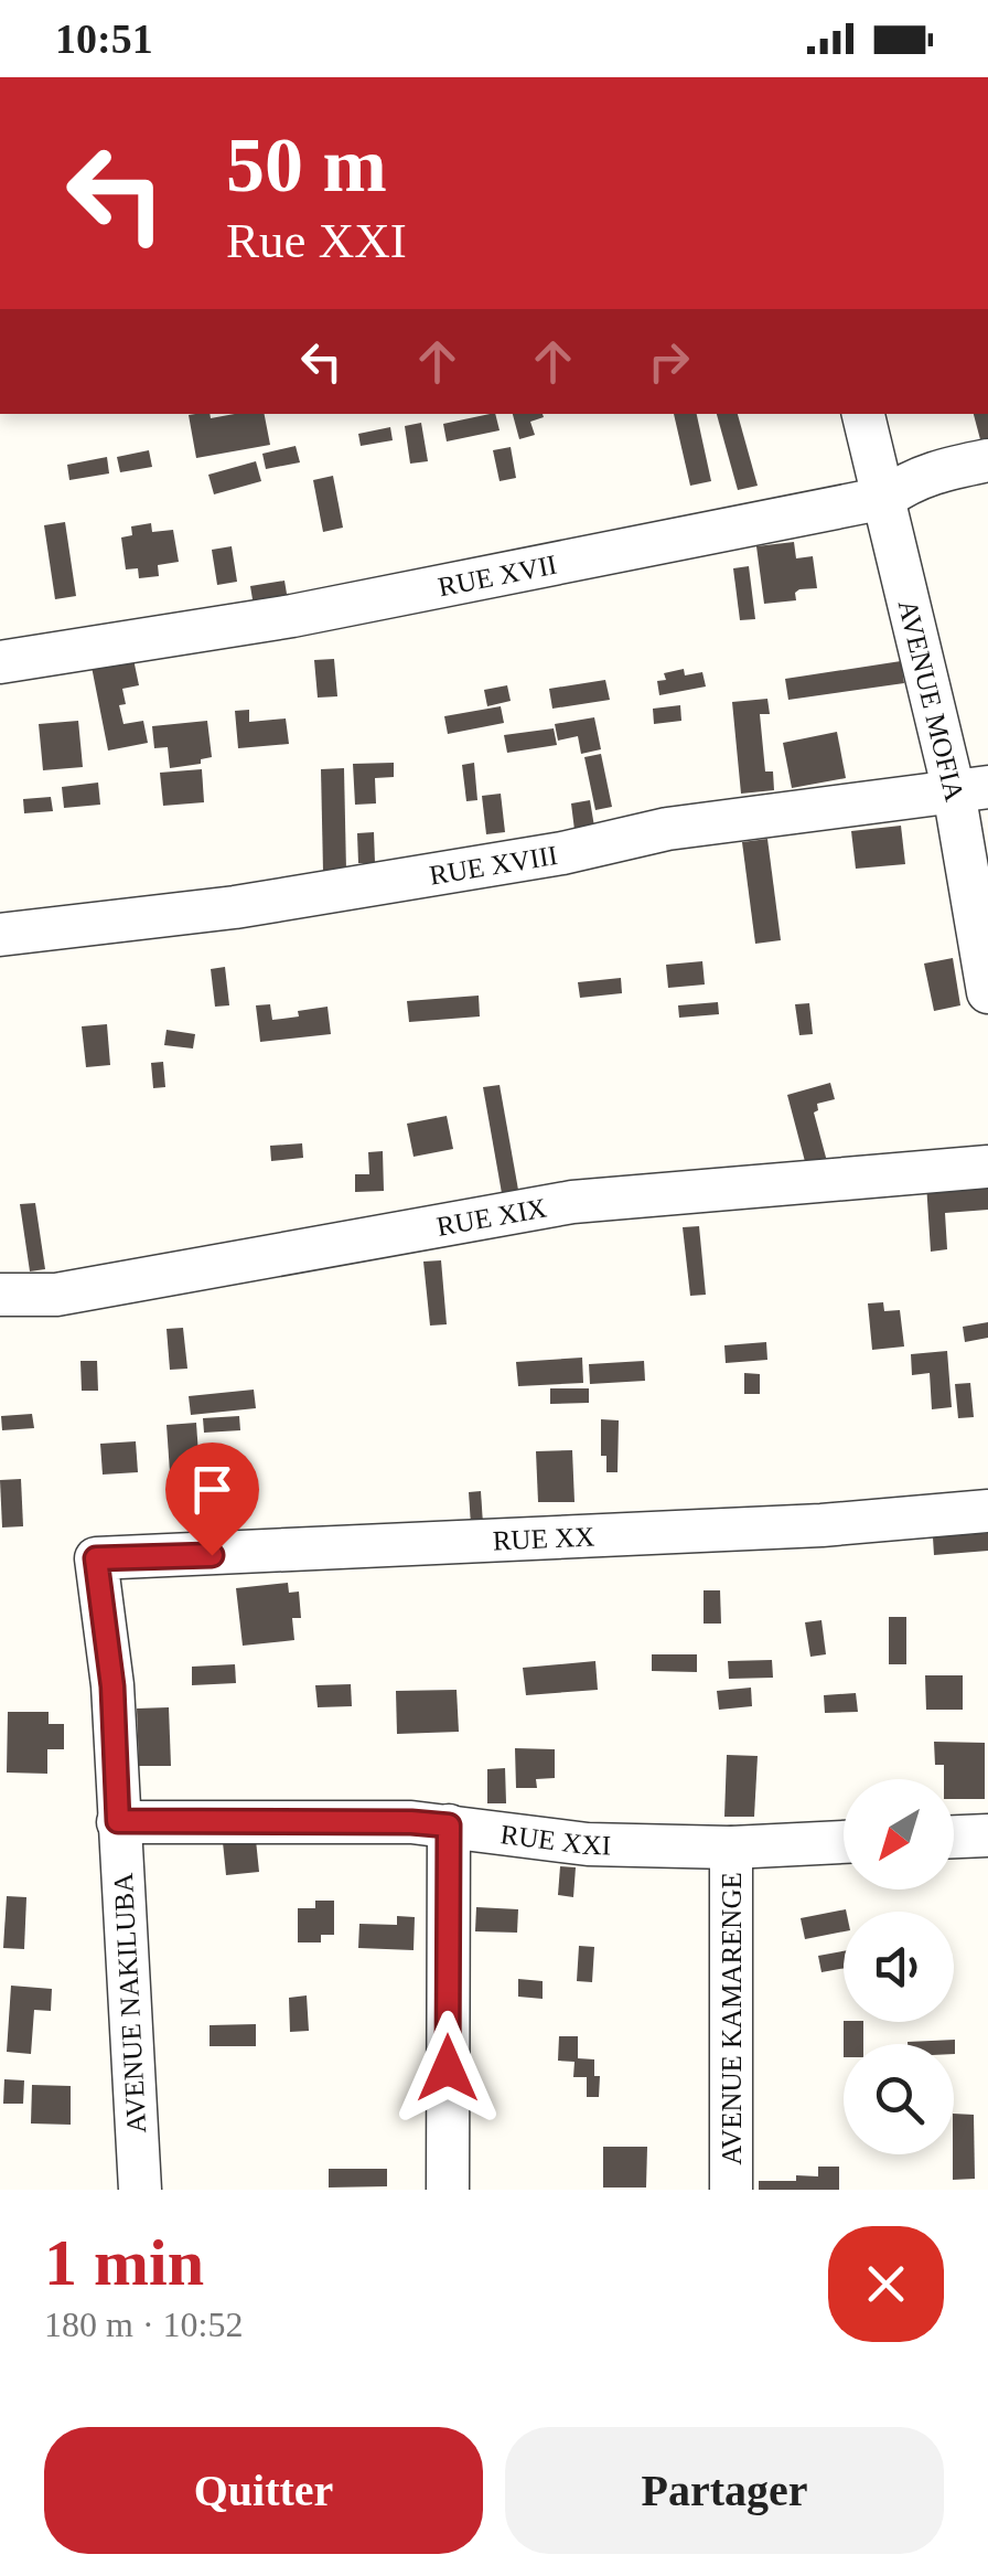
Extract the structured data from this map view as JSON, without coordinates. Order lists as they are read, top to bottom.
{
  "streets": {
    "street": [
      "RUE XVII",
      "AVENUE MOFIA",
      "RUE XVIII",
      "RUE XIX",
      "RUE XX",
      "RUE XXI",
      "AVENUE NAKILUBA",
      "AVENUE KAMARENGE"
    ]
  },
  "crossings": [
    ["RUE XVII", "AVENUE MOFIA"],
    ["AVENUE MOFIA", "RUE XVIII"],
    ["RUE XX", "AVENUE NAKILUBA"],
    ["RUE XXI", "AVENUE NAKILUBA"],
    ["RUE XXI", "AVENUE KAMARENGE"]
  ],
  "north": "bottom left",
  "page": {
    "status": "10:51",
    "turn": ["50 m", "Rue XXI"],
    "heading": ["1 min", "180 m · 10:52"],
    "buttons": ["Quitter", "Partager"]
  }
}
